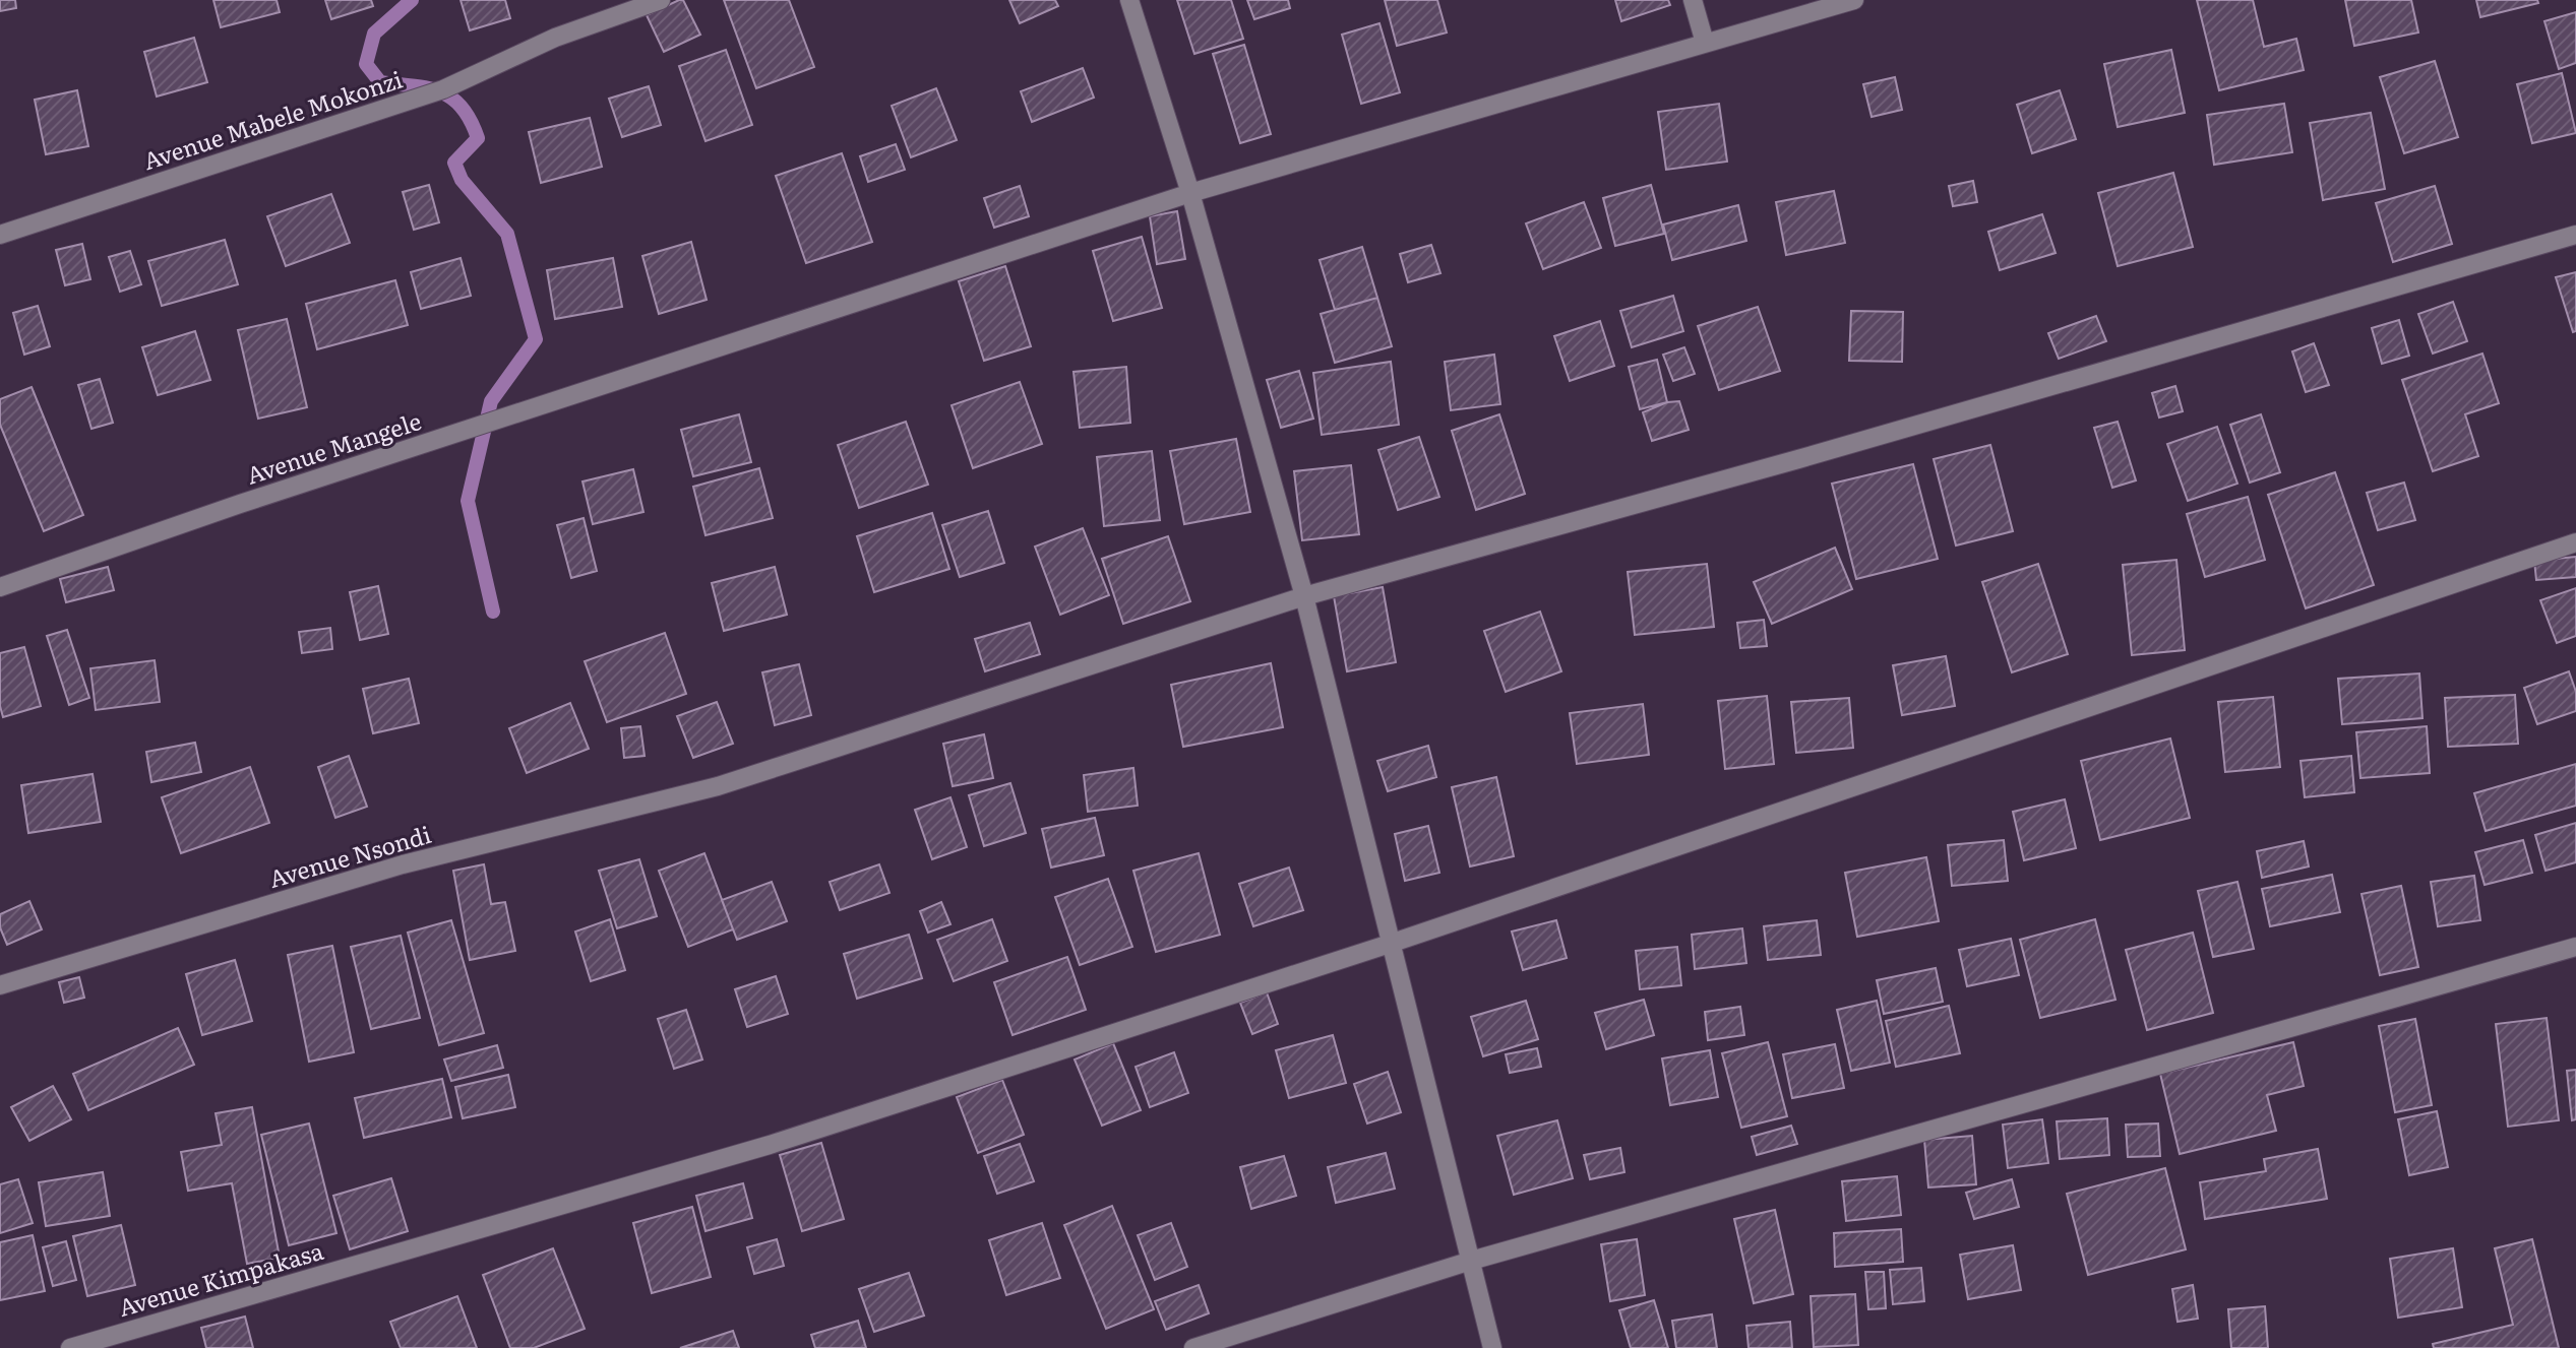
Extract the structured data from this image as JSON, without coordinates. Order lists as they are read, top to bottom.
{
  "streets": {
    "street": [
      "Avenue Mabele Mokonzi",
      "Avenue Mangele",
      "Avenue Nsondi",
      "Avenue Kimpakasa"
    ]
  }
}
